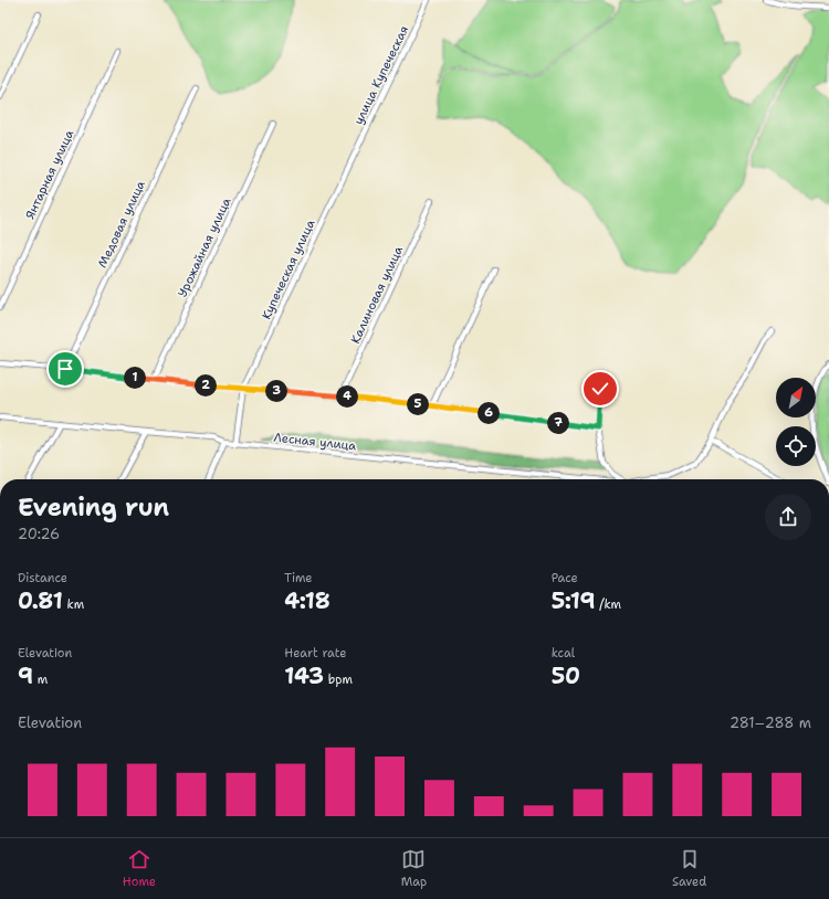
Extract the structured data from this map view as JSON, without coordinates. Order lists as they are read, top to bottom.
{
  "streets": {
    "street": [
      "улица Купеческая",
      "Янтарная улица",
      "Медовая улица",
      "Урожайная улица",
      "Купеческая улица",
      "Калиновая улица",
      "Лесная улица"
    ]
  },
  "crossings": [
    ["улица Купеческая", "Купеческая улица"],
    ["Купеческая улица", "Лесная улица"]
  ],
  "north": "top right",
  "page": {
    "pins": [
      "1",
      "2",
      "3",
      "4",
      "5",
      "6",
      "7"
    ],
    "heading": ["Evening run", "20:26"],
    "stats": [
      ["Distance", "0.81 km"],
      ["Time", "4:18"],
      ["Pace", "5:19 /km"],
      ["Elevation", "9 m"],
      ["Heart rate", "143 bpm"],
      ["kcal", "50"]
    ],
    "chart": ["Elevation", "281–288 m"],
    "tabs": ["Home", "Map", "Saved"]
  }
}
